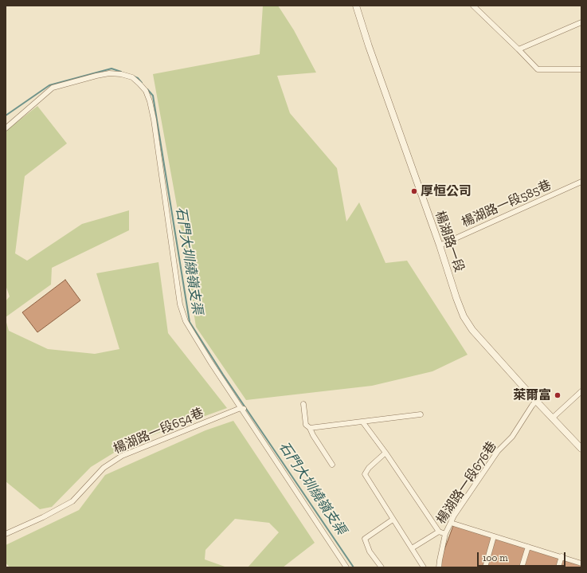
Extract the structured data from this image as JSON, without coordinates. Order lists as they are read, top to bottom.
{
  "streets": {
    "street": [
      "楊湖路一段585巷",
      "楊湖路一段",
      "楊湖路一段654巷",
      "楊湖路一段676巷"
    ]
  },
  "crossings": [
    ["楊湖路一段585巷", "楊湖路一段"],
    ["楊湖路一段", "楊湖路一段676巷"]
  ],
  "water": ["石門大圳繞嶺支渠"],
  "places": ["厚恒公司", "萊爾富"],
  "scale_bar": "100 m"
}
